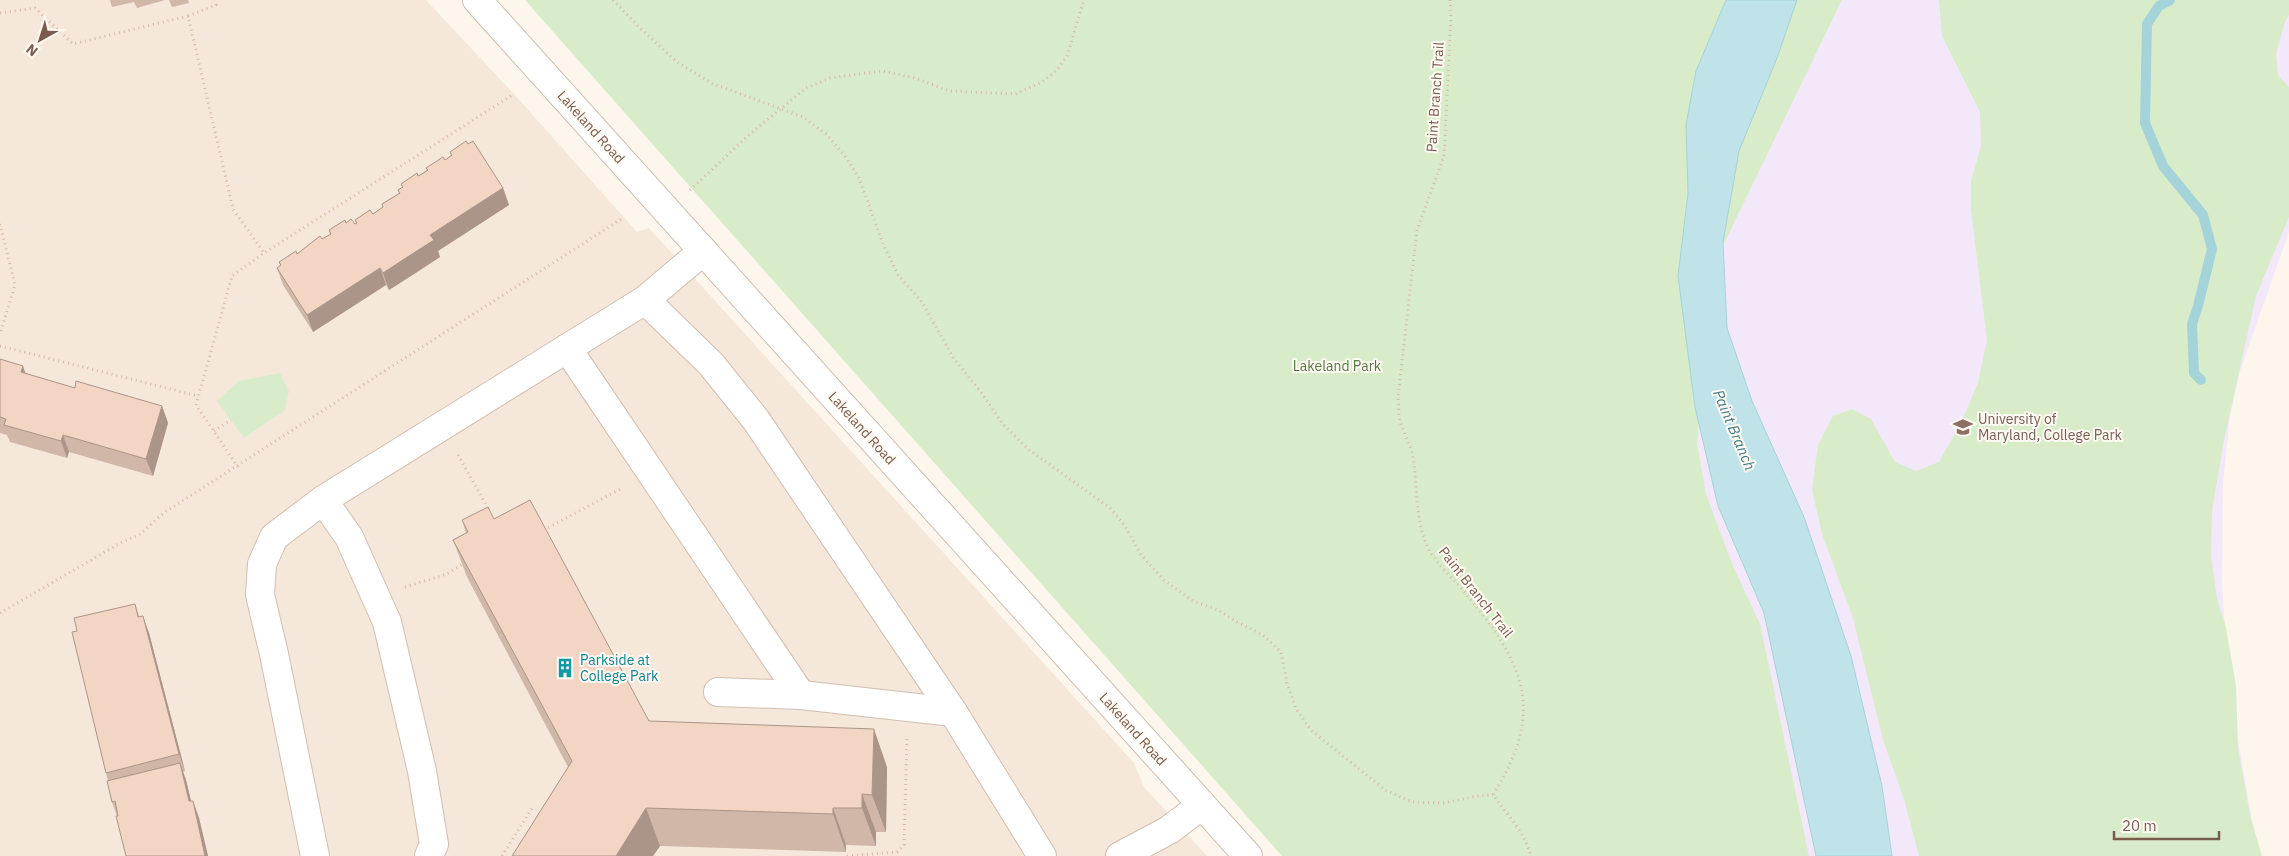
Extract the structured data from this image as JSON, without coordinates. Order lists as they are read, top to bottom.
{
  "streets": {
    "street": ["Lakeland Road"],
    "path": ["Paint Branch Trail"]
  },
  "water": ["Paint Branch"],
  "parks": ["Lakeland Park"],
  "places": {
    "school or university": ["University of Maryland, College Park"],
    "building": ["Parkside at College Park"]
  },
  "scale_bar": "20 m",
  "north": "bottom left"
}
